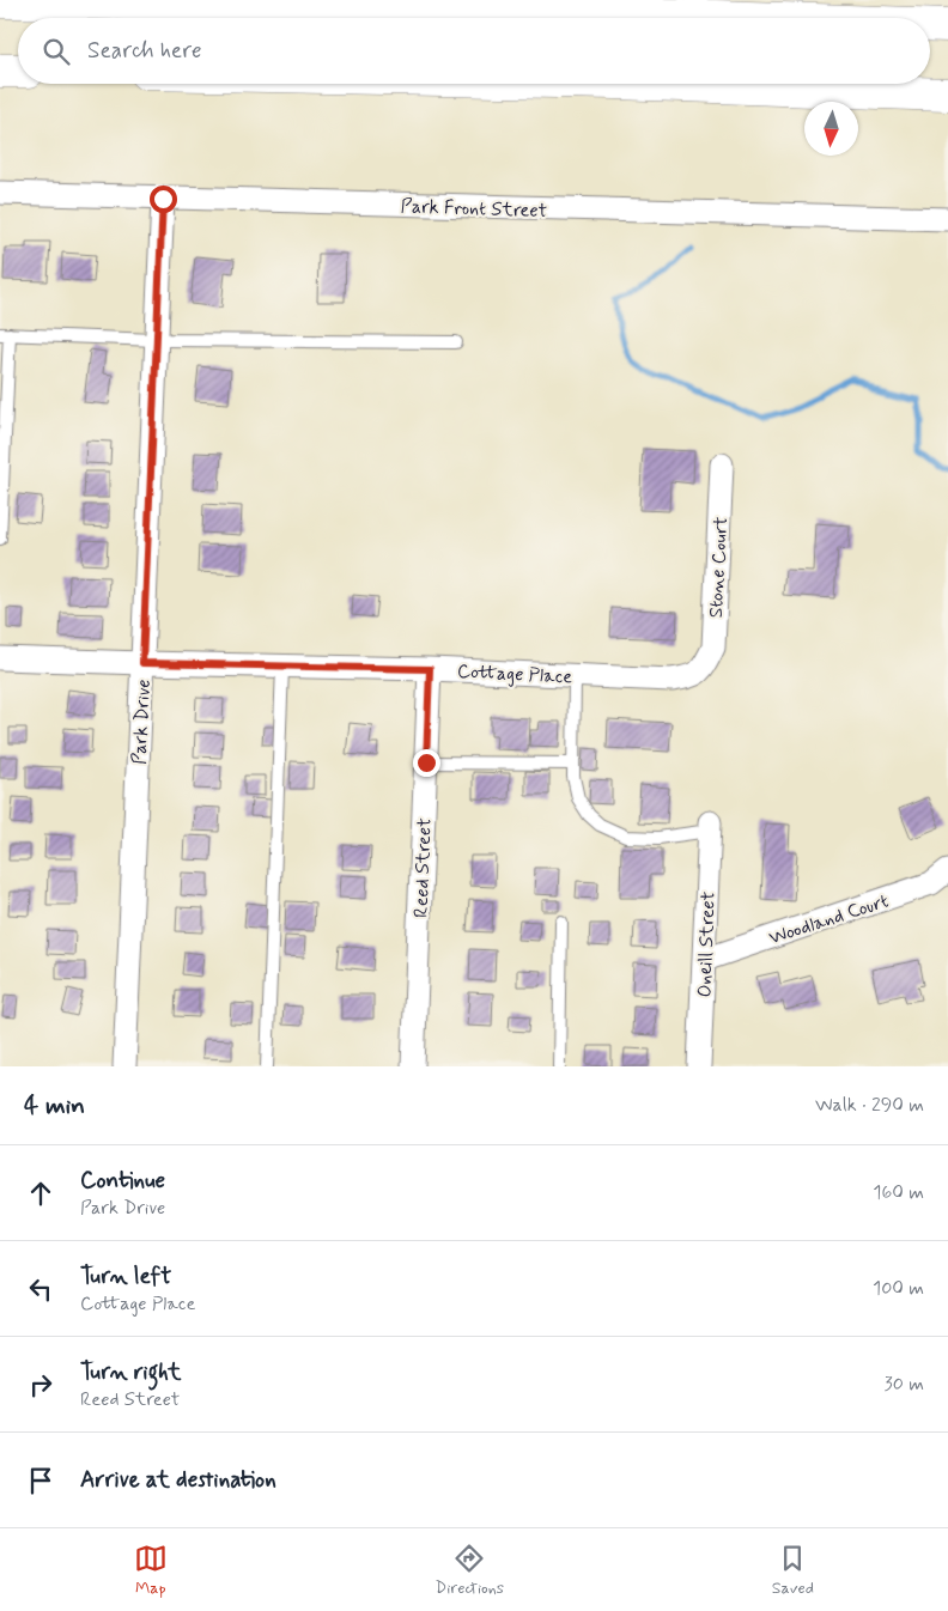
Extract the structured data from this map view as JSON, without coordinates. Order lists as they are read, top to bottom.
{
  "streets": {
    "street": [
      "Park Front Street",
      "Stone Court",
      "Cottage Place",
      "Park Drive",
      "Reed Street",
      "Woodland Court",
      "Oneill Street"
    ]
  },
  "crossings": [
    ["Park Front Street", "Park Drive"],
    ["Stone Court", "Cottage Place"],
    ["Cottage Place", "Park Drive"],
    ["Cottage Place", "Reed Street"],
    ["Woodland Court", "Oneill Street"]
  ],
  "north": "bottom",
  "page": {
    "search": "Search here",
    "heading": ["4 min", "Walk · 290 m"],
    "list": [
      ["Continue", "Park Drive", "160 m"],
      ["Turn left", "Cottage Place", "100 m"],
      ["Turn right", "Reed Street", "30 m"],
      "Arrive at destination"
    ],
    "nav": ["Map", "Directions", "Saved"]
  }
}
